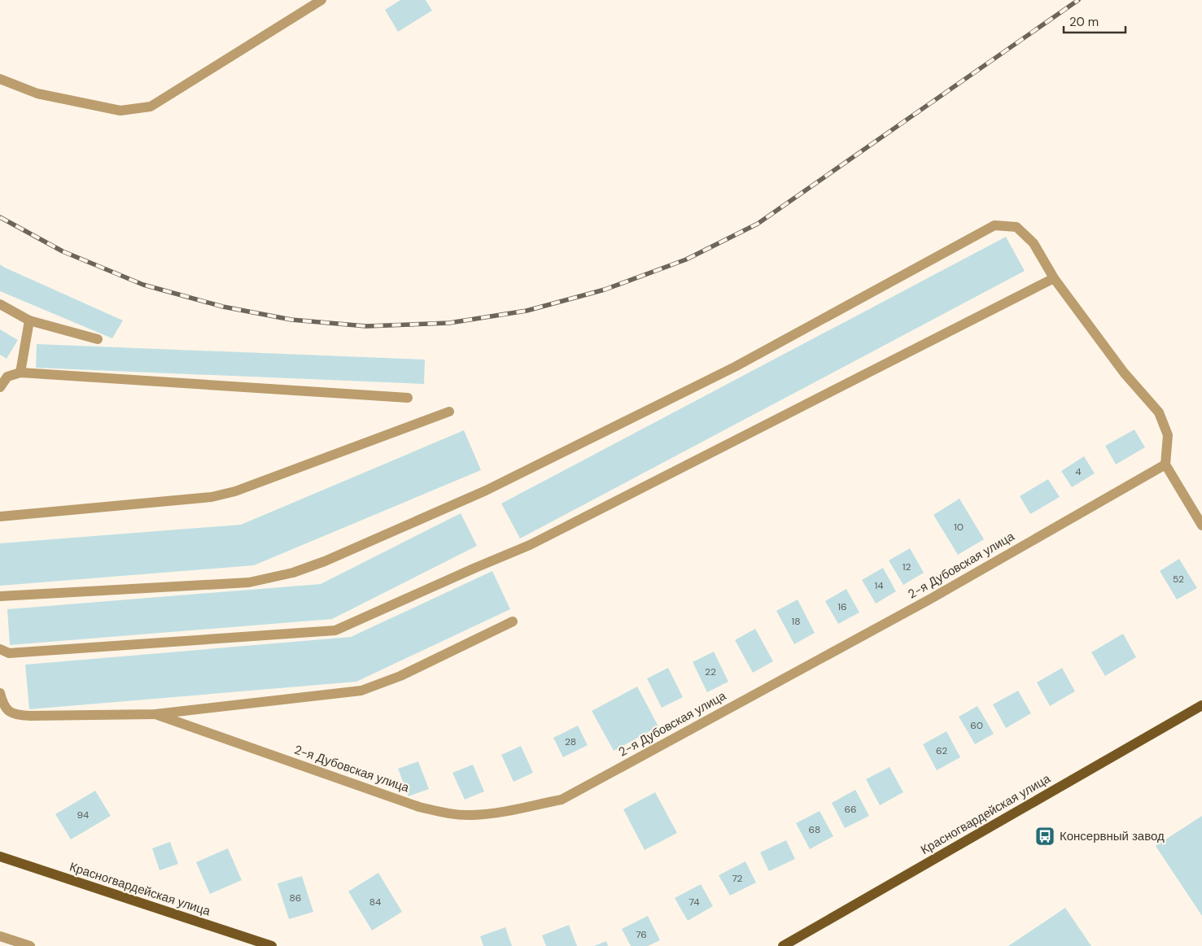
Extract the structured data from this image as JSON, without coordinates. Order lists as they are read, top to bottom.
{
  "streets": {
    "main road": ["Красногвардейская улица"],
    "street": ["2-я Дубовская улица"]
  },
  "places": {
    "bus stop": ["Консервный завод"]
  },
  "house_numbers": [
    "4",
    "10",
    "12",
    "52",
    "14",
    "16",
    "18",
    "22",
    "60",
    "28",
    "62",
    "66",
    "94",
    "68",
    "72",
    "86",
    "84",
    "74",
    "76"
  ],
  "scale_bar": "20 m"
}
